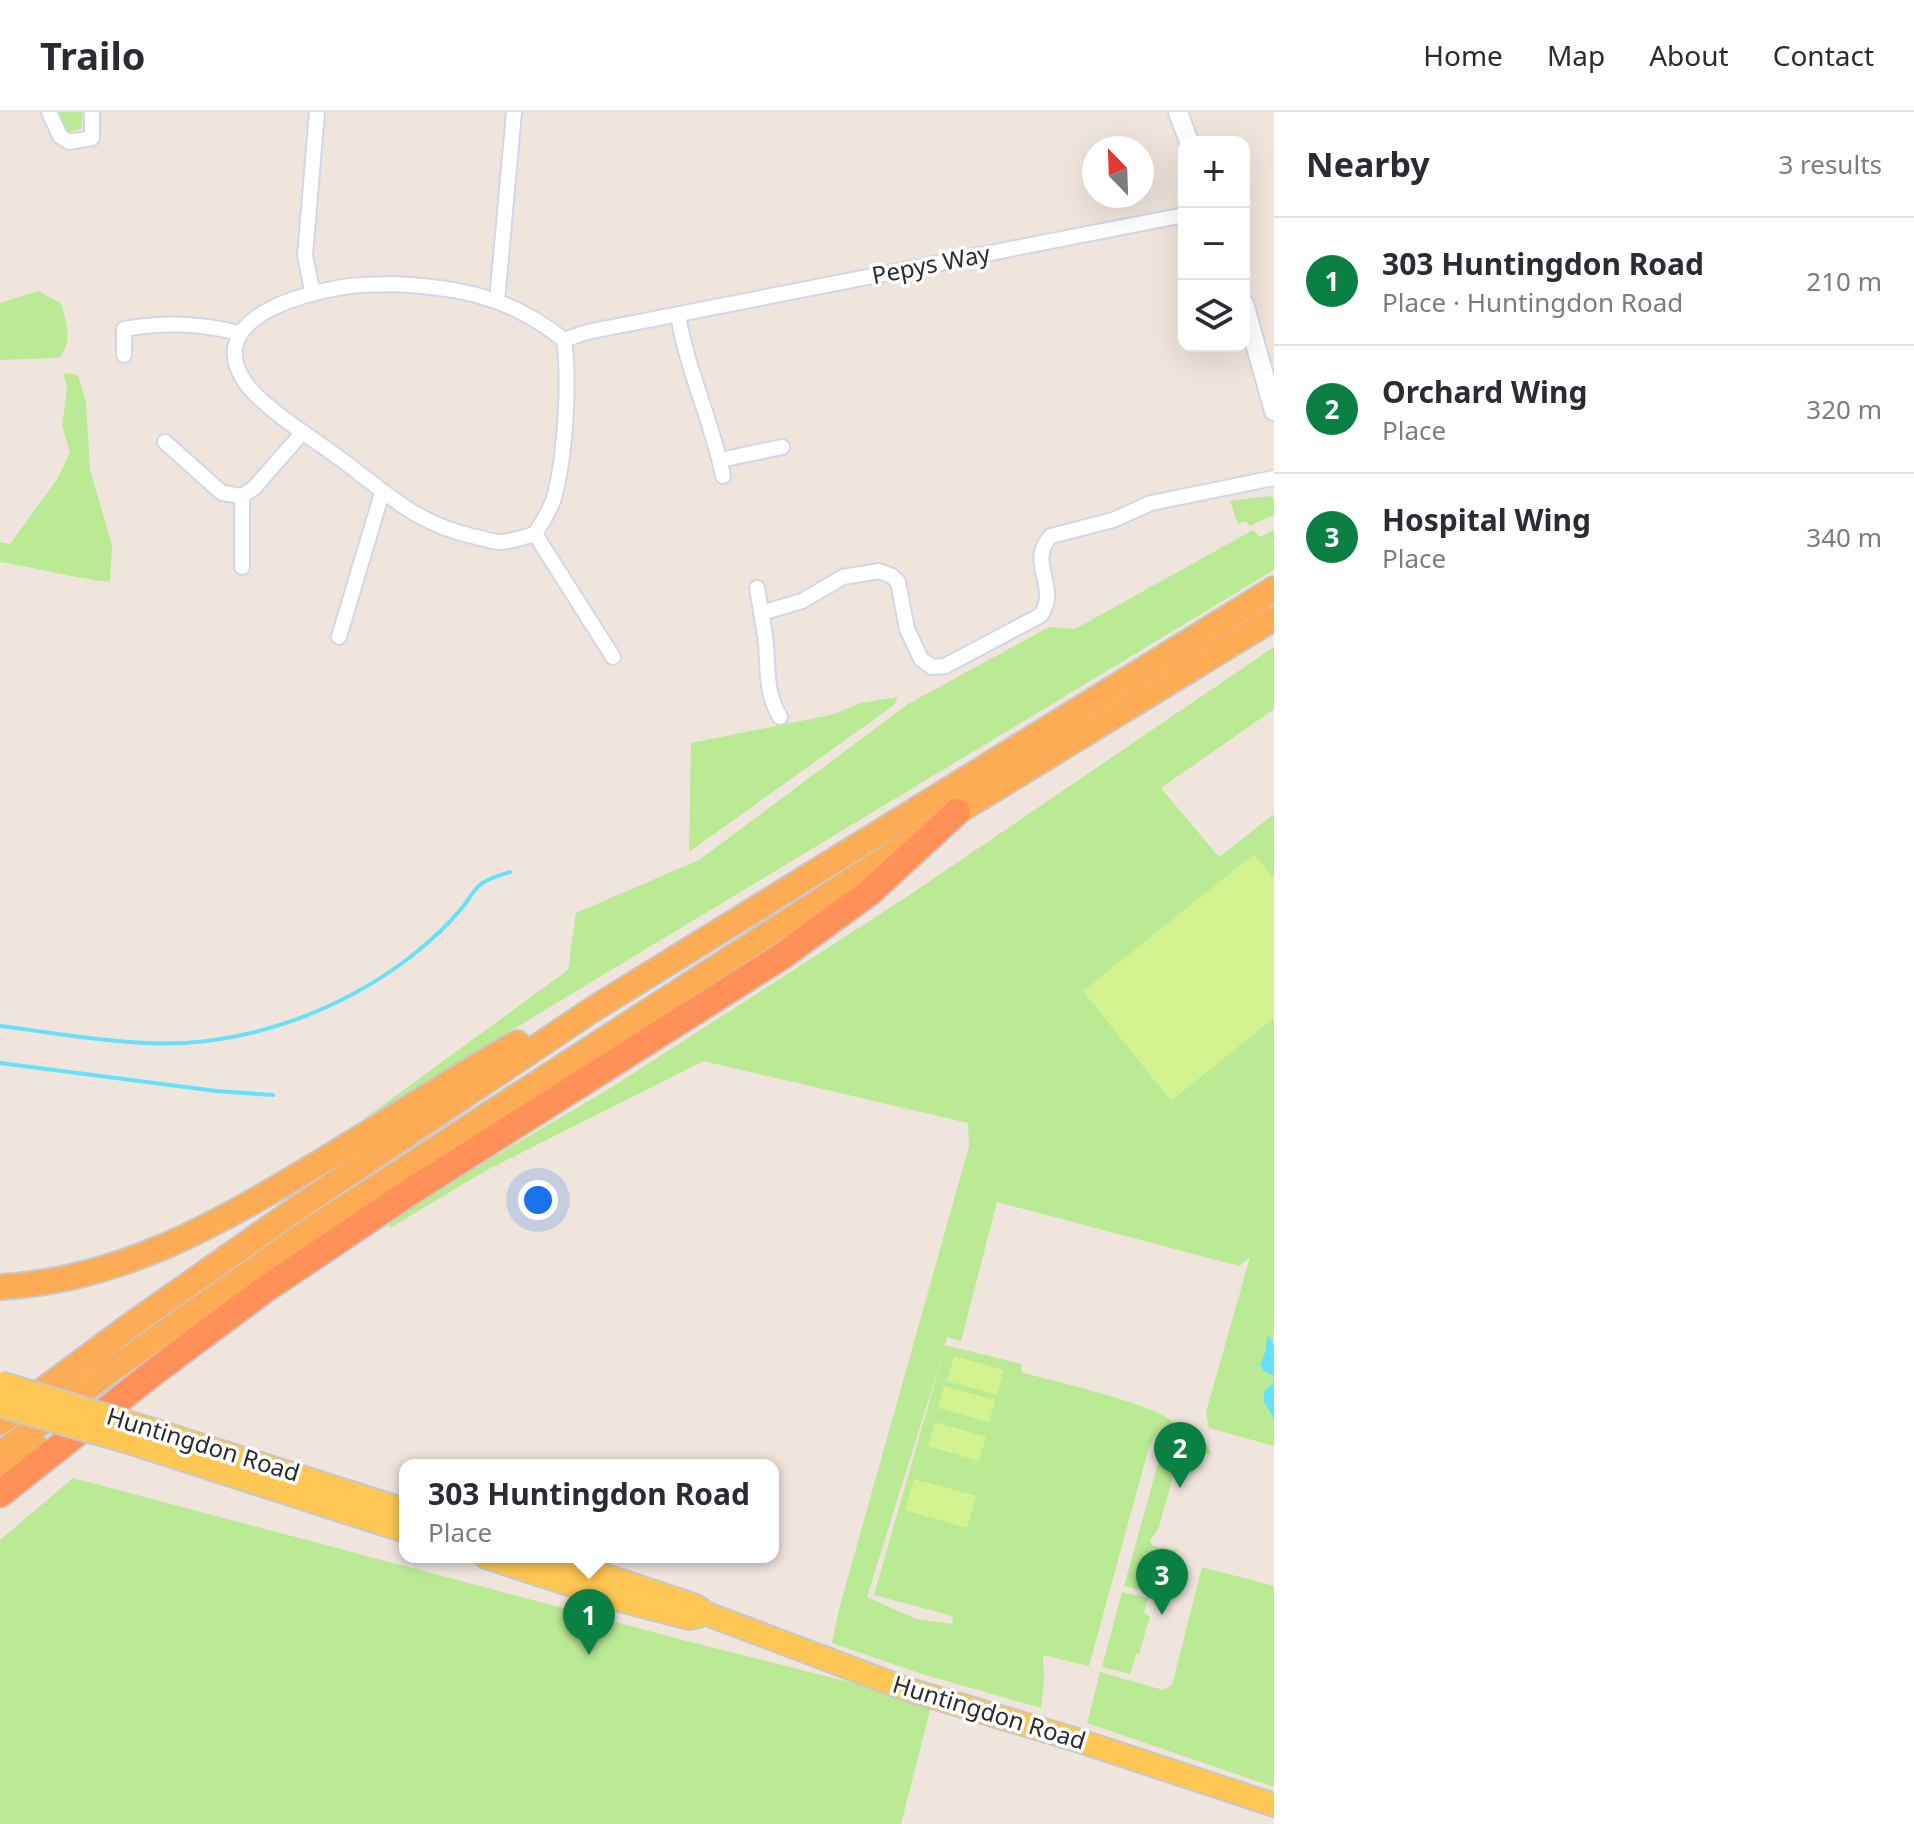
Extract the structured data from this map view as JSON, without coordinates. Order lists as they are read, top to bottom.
{
  "streets": {
    "main road": ["Huntingdon Road"],
    "street": ["Pepys Way"]
  },
  "north": "top left",
  "page": {
    "header": "Trailo",
    "nav": [
      "Home",
      "Map",
      "About",
      "Contact"
    ],
    "heading": ["Nearby", "3 results"],
    "map_buttons": ["+", "−"],
    "list": [
      {
        "mark": "1",
        "name": "303 Huntingdon Road",
        "note": "Place · Huntingdon Road",
        "value": "210 m"
      },
      {
        "mark": "2",
        "name": "Orchard Wing",
        "note": "Place",
        "value": "320 m"
      },
      {
        "mark": "3",
        "name": "Hospital Wing",
        "note": "Place",
        "value": "340 m"
      }
    ],
    "pins": ["2", "3", "1"],
    "popup": ["303 Huntingdon Road", "Place"]
  }
}
